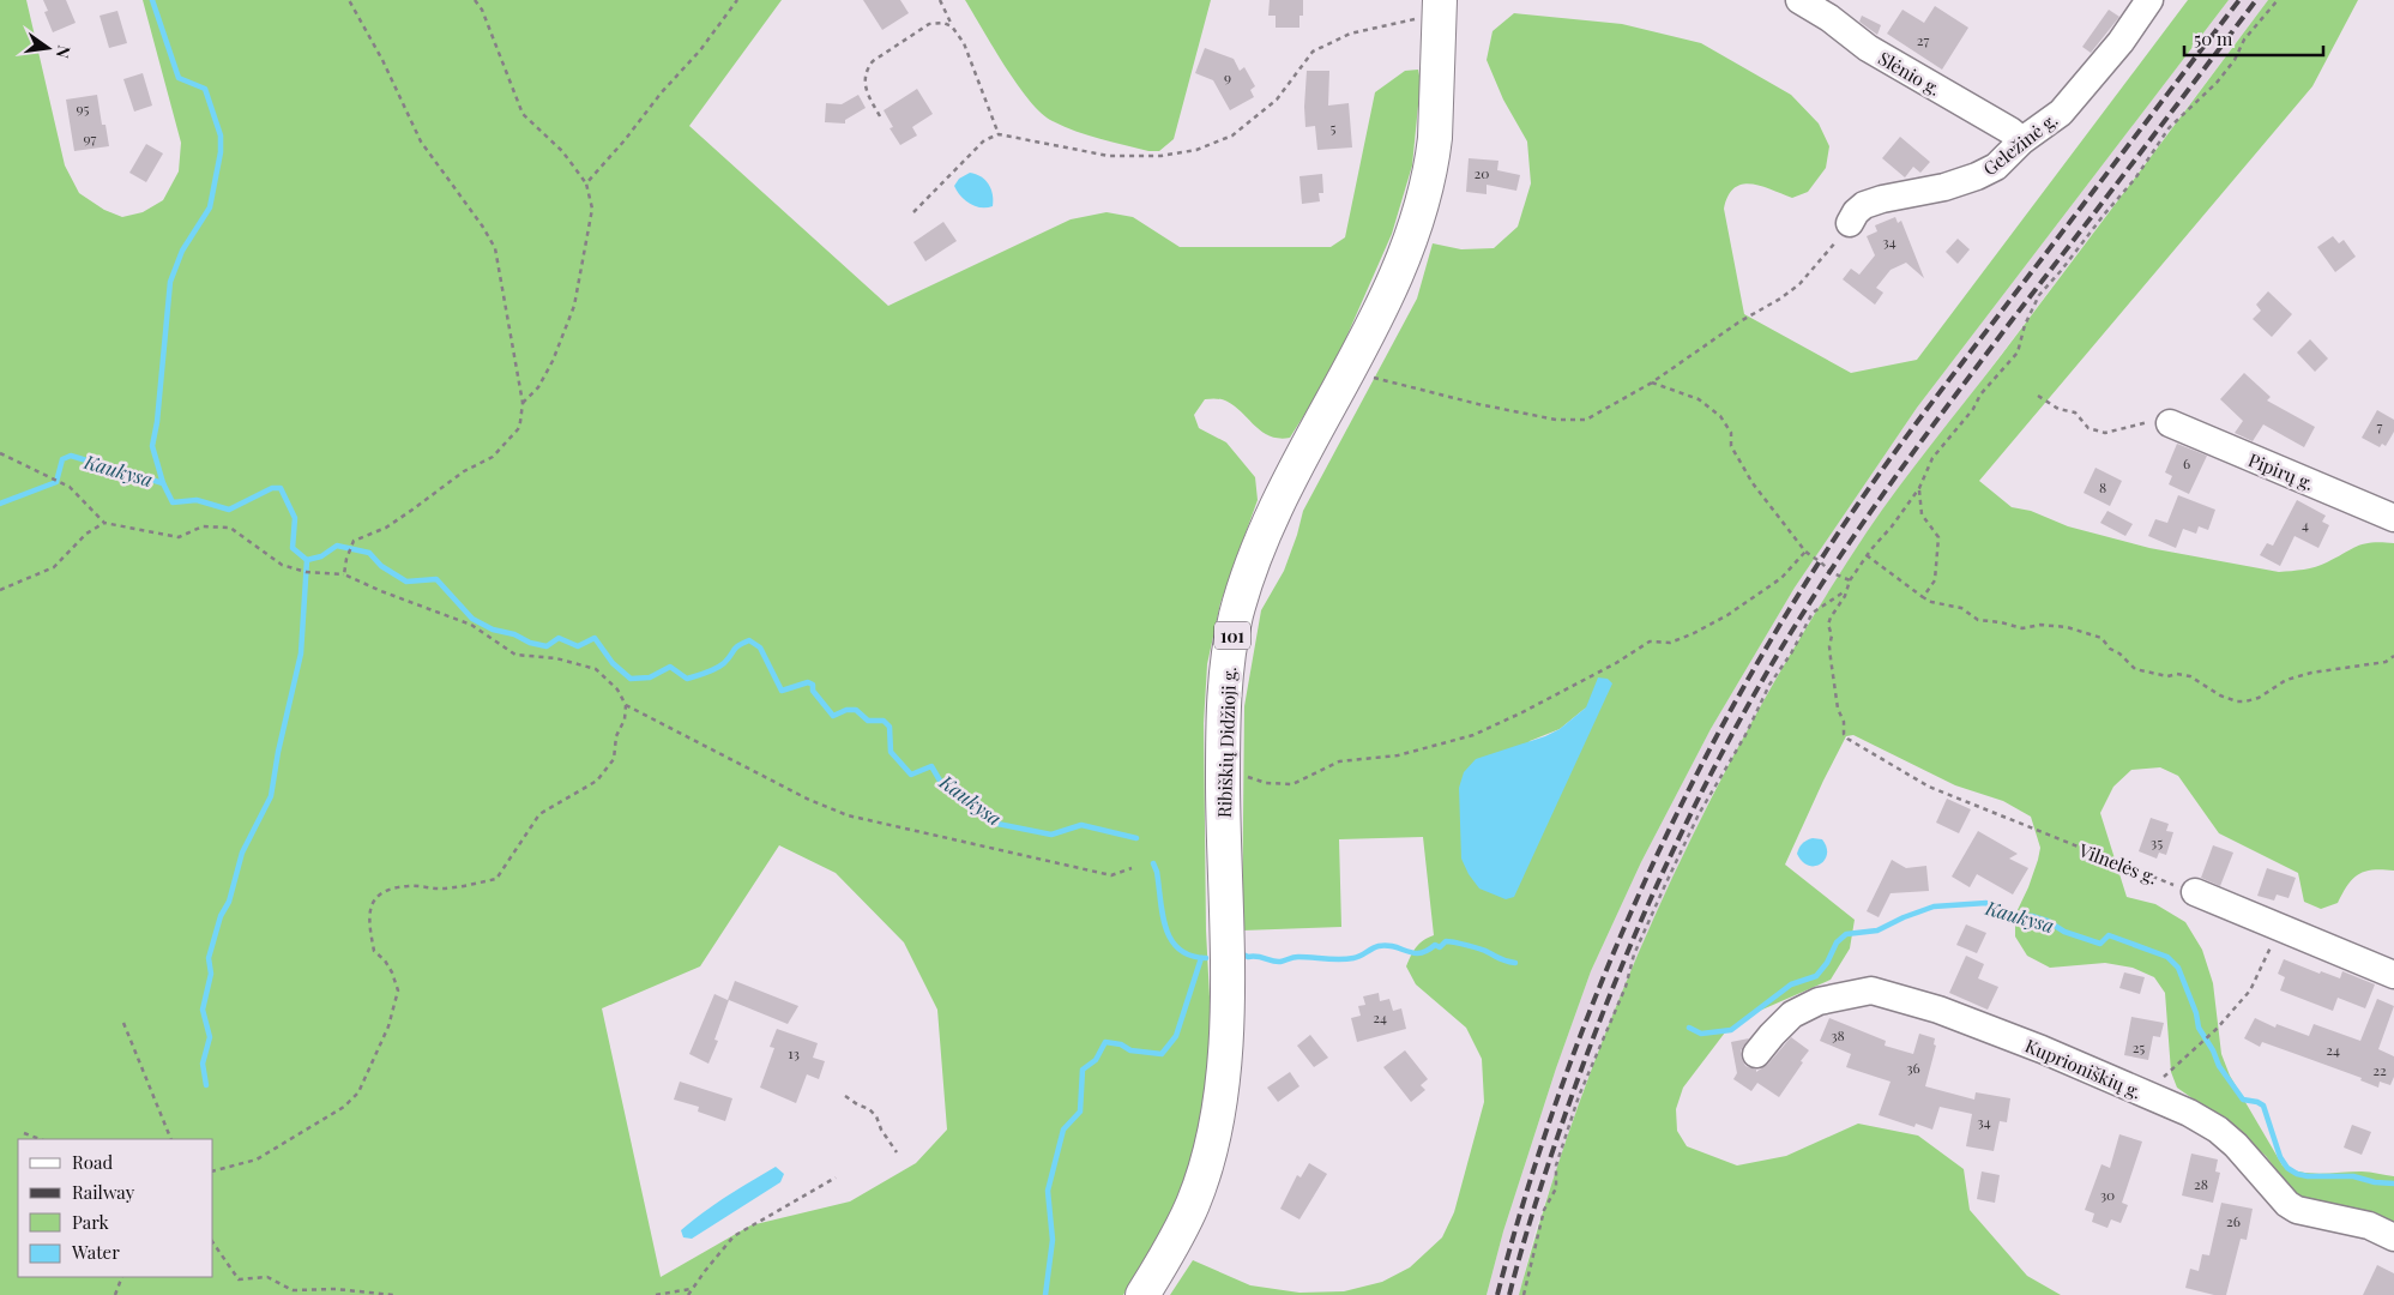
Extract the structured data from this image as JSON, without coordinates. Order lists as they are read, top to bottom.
{
  "streets": {
    "main road": ["101", "Ribiškių Didžioji g."],
    "street": [
      "Slėnio g.",
      "Geležinė g.",
      "Pipirų g.",
      "Kuprioniškių g."
    ],
    "path": ["Vilnelės g."]
  },
  "crossings": [
    ["Slėnio g.", "Geležinė g."]
  ],
  "water": ["Kaukysa"],
  "house_numbers": [
    "27",
    "9",
    "95",
    "5",
    "97",
    "20",
    "34",
    "7",
    "6",
    "8",
    "4",
    "35",
    "24",
    "38",
    "25",
    "24",
    "13",
    "36",
    "22",
    "34",
    "28",
    "30",
    "26"
  ],
  "legend": [
    "Road",
    "Railway",
    "Park",
    "Water"
  ],
  "scale_bar": "50 m",
  "north": "right"
}
